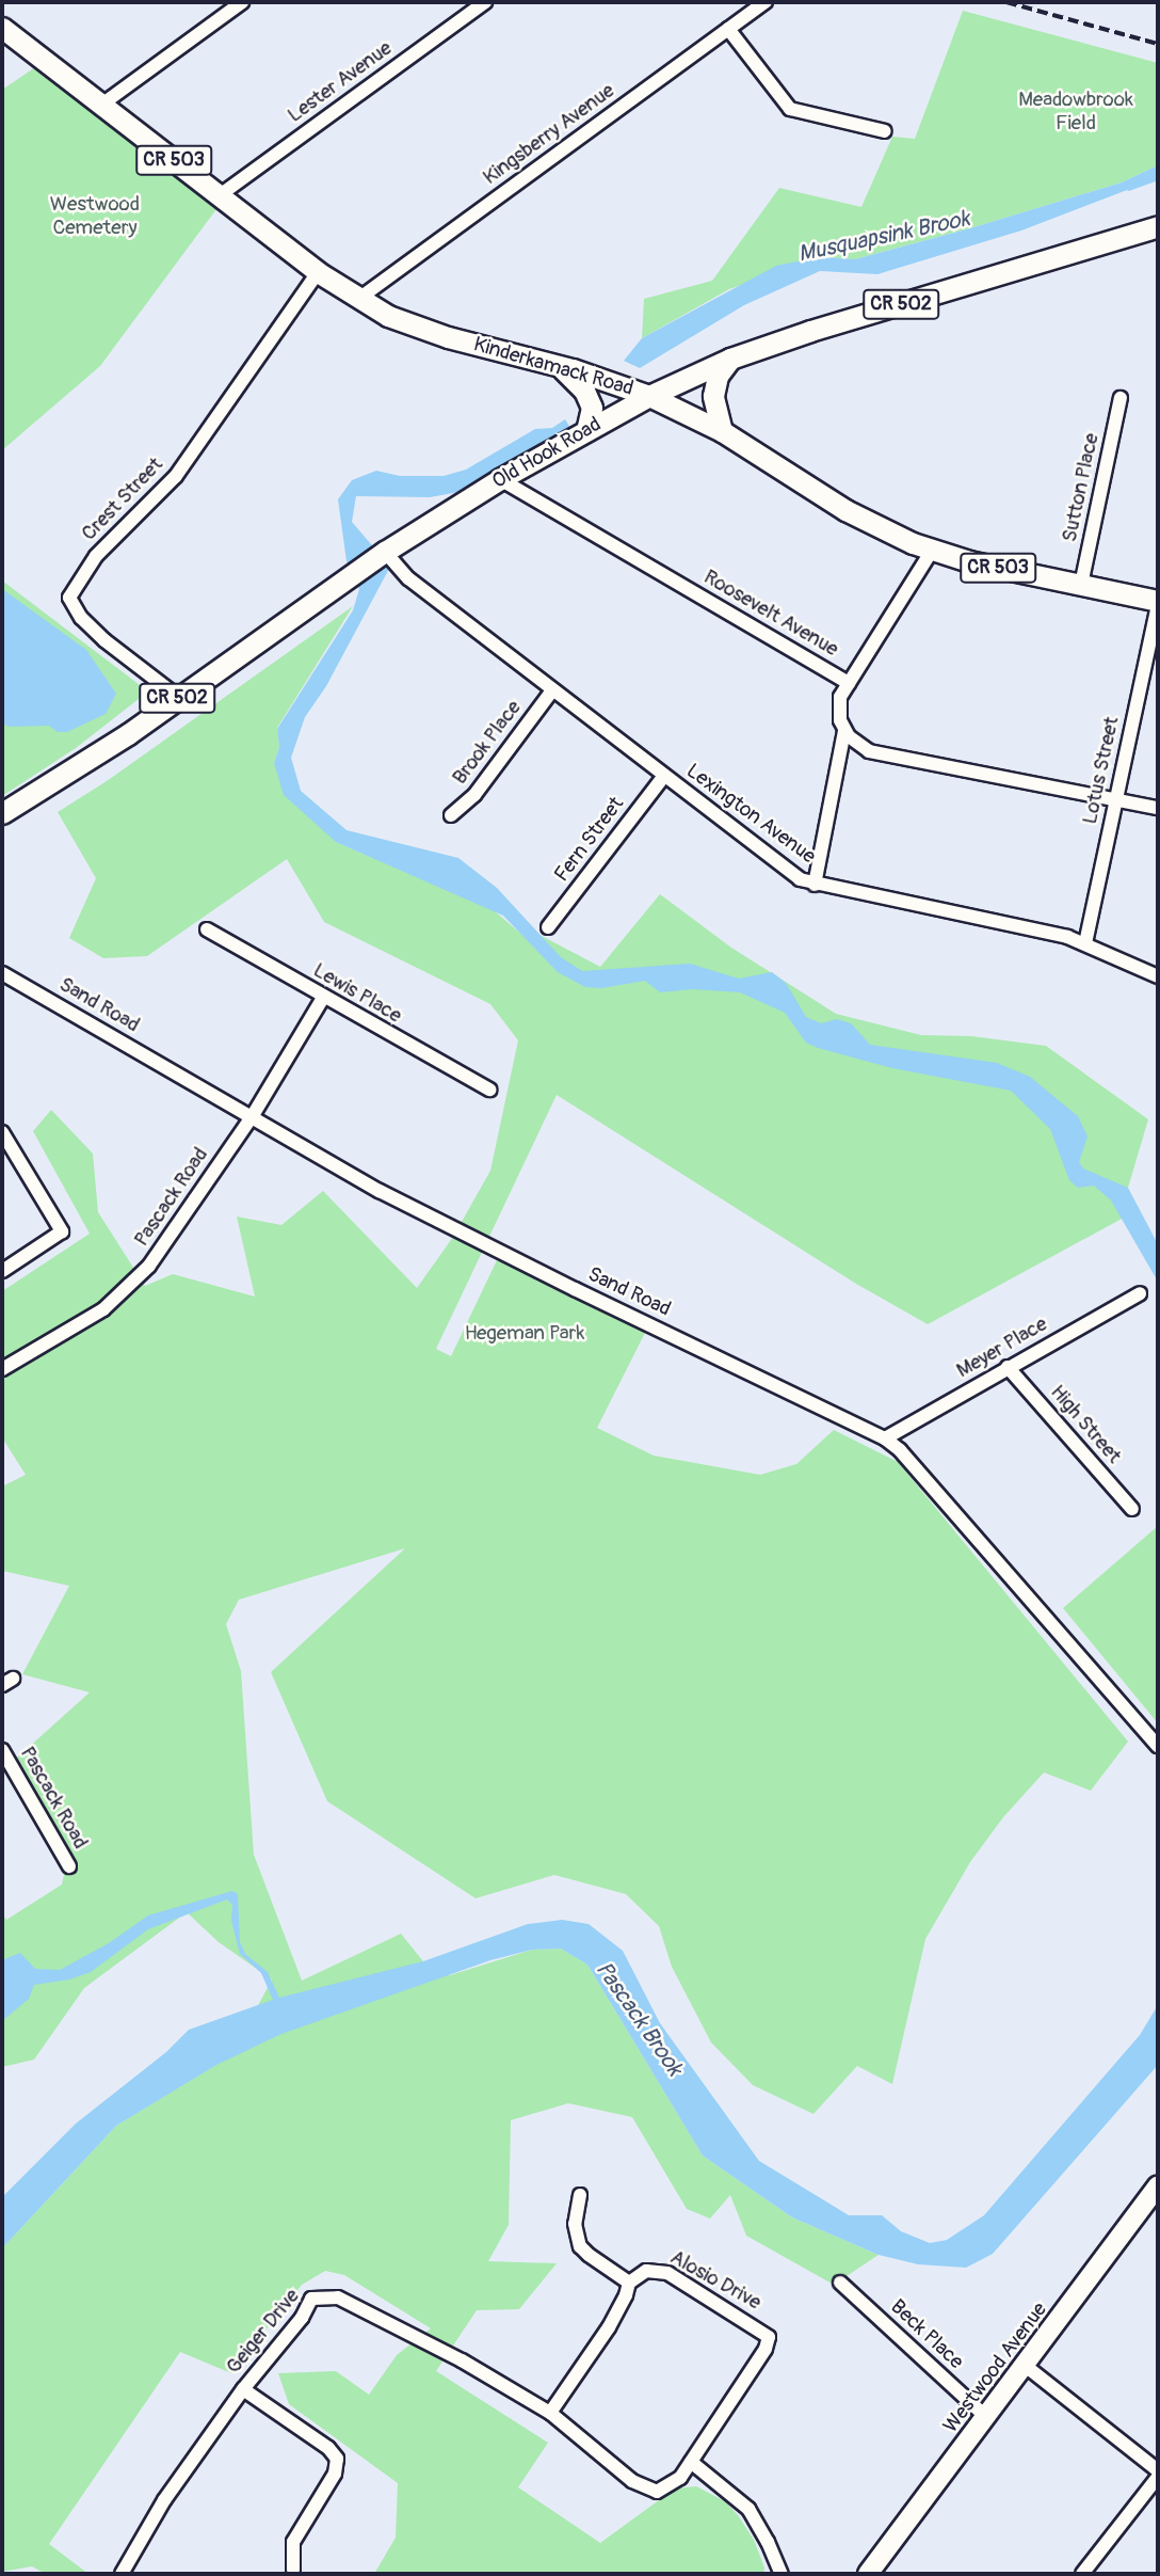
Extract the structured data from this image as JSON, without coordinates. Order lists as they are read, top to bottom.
{
  "streets": {
    "main road": [
      "CR 503",
      "CR 502",
      "Kinderkamack Road",
      "Old Hook Road"
    ],
    "street": [
      "Lester Avenue",
      "Kingsberry Avenue",
      "Sutton Place",
      "Crest Street",
      "Roosevelt Avenue",
      "Brook Place",
      "Lotus Street",
      "Lexington Avenue",
      "Fern Street",
      "Lewis Place",
      "Sand Road",
      "Pascack Road",
      "Meyer Place",
      "High Street",
      "Alosio Drive",
      "Geiger Drive",
      "Beck Place",
      "Westwood Avenue"
    ]
  },
  "crossings": [
    ["Lester Avenue", "Kinderkamack Road"],
    ["Kingsberry Avenue", "Kinderkamack Road"],
    ["Kinderkamack Road", "Old Hook Road"],
    ["Kinderkamack Road", "Sutton Place"],
    ["Kinderkamack Road", "Crest Street"],
    ["Kinderkamack Road", "Lotus Street"],
    ["Old Hook Road", "Crest Street"],
    ["Old Hook Road", "Roosevelt Avenue"],
    ["Old Hook Road", "Lexington Avenue"],
    ["Roosevelt Avenue", "Lexington Avenue"],
    ["Brook Place", "Lexington Avenue"],
    ["Lotus Street", "Lexington Avenue"],
    ["Lexington Avenue", "Fern Street"],
    ["Lewis Place", "Pascack Road"],
    ["Sand Road", "Pascack Road"],
    ["Sand Road", "Meyer Place"],
    ["Meyer Place", "High Street"],
    ["Alosio Drive", "Geiger Drive"],
    ["Beck Place", "Westwood Avenue"]
  ],
  "water": ["Musquapsink Brook", "Pascack Brook"],
  "parks": ["Meadowbrook Field", "Westwood Cemetery", "Hegeman Park"]
}
